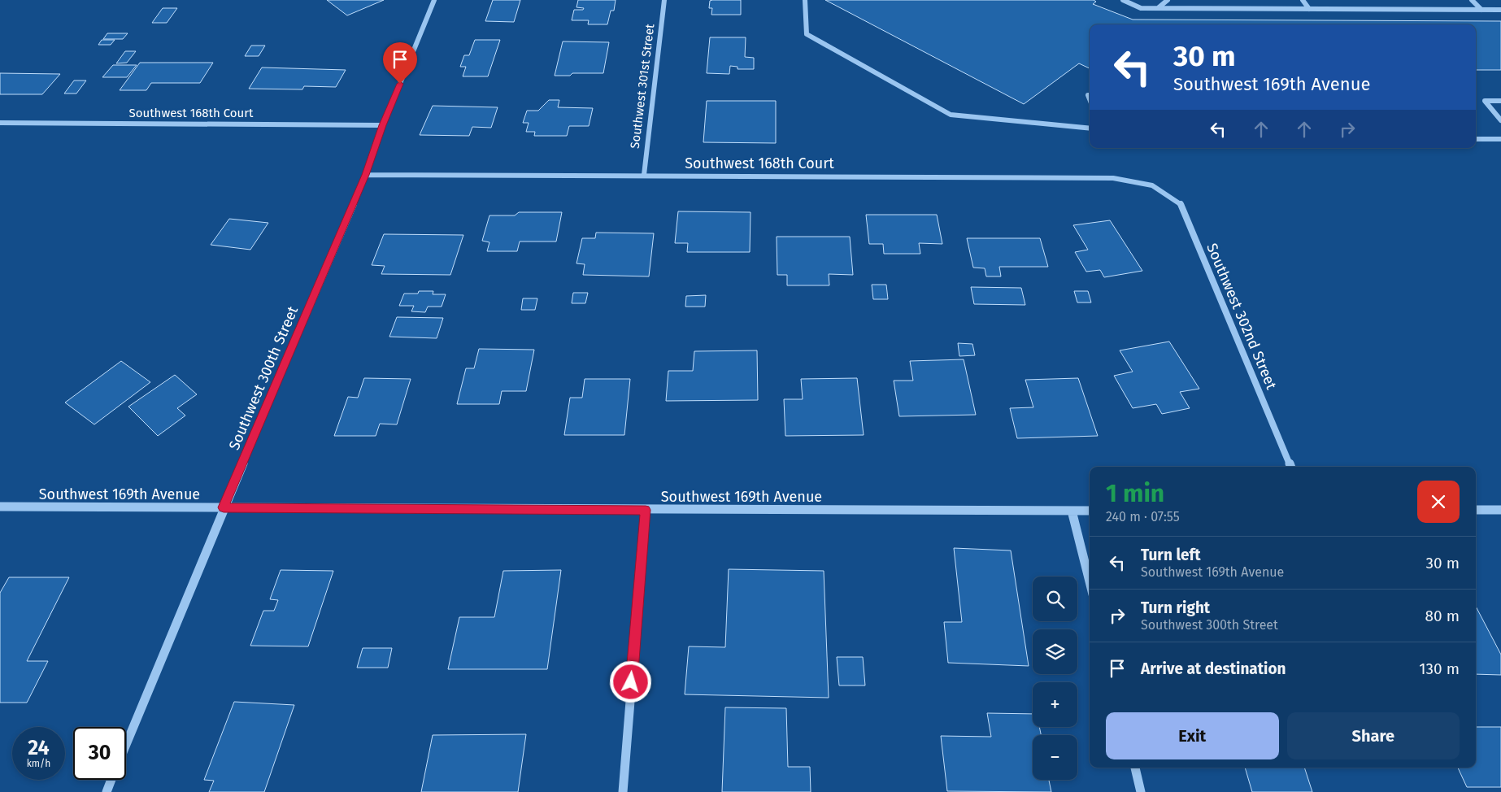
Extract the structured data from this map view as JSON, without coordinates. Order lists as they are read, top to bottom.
{
  "streets": {
    "street": [
      "Southwest 301st Street",
      "Southwest 168th Court",
      "Southwest 302nd Street",
      "Southwest 300th Street",
      "Southwest 169th Avenue"
    ]
  },
  "crossings": [
    ["Southwest 301st Street", "Southwest 168th Court"],
    ["Southwest 168th Court", "Southwest 302nd Street"],
    ["Southwest 168th Court", "Southwest 300th Street"],
    ["Southwest 300th Street", "Southwest 169th Avenue"]
  ],
  "page": {
    "turn": ["30 m", "Southwest 169th Avenue"],
    "heading": ["1 min", "240 m · 07:55"],
    "list": [
      {
        "name": "Turn left",
        "note": "Southwest 169th Avenue",
        "value": "30 m"
      },
      {
        "name": "Turn right",
        "note": "Southwest 300th Street",
        "value": "80 m"
      },
      {
        "name": "Arrive at destination",
        "value": "130 m"
      }
    ],
    "map_buttons": ["+", "−"],
    "buttons": ["Exit", "Share"],
    "speed": "24 km/h",
    "limit": "30"
  }
}
